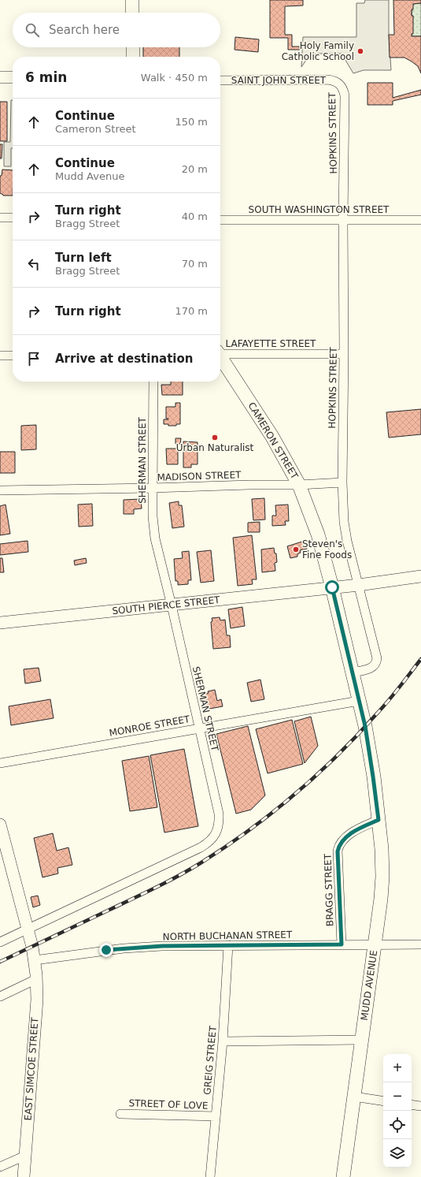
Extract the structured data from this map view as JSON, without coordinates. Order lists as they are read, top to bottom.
{
  "streets": {
    "main road": ["CAMERON STREET", "MUDD AVENUE"],
    "street": [
      "SAINT JOHN STREET",
      "HOPKINS STREET",
      "SOUTH WASHINGTON STREET",
      "LAFAYETTE STREET",
      "SHERMAN STREET",
      "MADISON STREET",
      "SOUTH PIERCE STREET",
      "MONROE STREET",
      "BRAGG STREET",
      "NORTH BUCHANAN STREET",
      "GREIG STREET",
      "EAST SIMCOE STREET",
      "STREET OF LOVE"
    ]
  },
  "crossings": [
    ["SAINT JOHN STREET", "HOPKINS STREET"],
    ["HOPKINS STREET", "SOUTH WASHINGTON STREET"],
    ["HOPKINS STREET", "LAFAYETTE STREET"],
    ["HOPKINS STREET", "CAMERON STREET"],
    ["HOPKINS STREET", "MADISON STREET"],
    ["HOPKINS STREET", "SOUTH PIERCE STREET"],
    ["CAMERON STREET", "MADISON STREET"],
    ["CAMERON STREET", "SOUTH PIERCE STREET"],
    ["CAMERON STREET", "MONROE STREET"],
    ["CAMERON STREET", "MUDD AVENUE"],
    ["SHERMAN STREET", "MADISON STREET"],
    ["SHERMAN STREET", "SOUTH PIERCE STREET"],
    ["SHERMAN STREET", "MONROE STREET"],
    ["SHERMAN STREET", "EAST SIMCOE STREET"],
    ["BRAGG STREET", "NORTH BUCHANAN STREET"],
    ["BRAGG STREET", "MUDD AVENUE"],
    ["NORTH BUCHANAN STREET", "MUDD AVENUE"],
    ["NORTH BUCHANAN STREET", "GREIG STREET"],
    ["NORTH BUCHANAN STREET", "EAST SIMCOE STREET"],
    ["GREIG STREET", "STREET OF LOVE"]
  ],
  "places": ["Holy Family Catholic School", "Urban Naturalist", "Steven's Fine Foods"],
  "page": {
    "search": "Search here",
    "heading": ["6 min", "Walk · 450 m"],
    "list": [
      ["Continue", "Cameron Street", "150 m"],
      ["Continue", "Mudd Avenue", "20 m"],
      ["Turn right", "Bragg Street", "40 m"],
      ["Turn left", "Bragg Street", "70 m"],
      ["Turn right", "170 m"],
      "Arrive at destination"
    ],
    "map_buttons": ["+", "−"]
  }
}
